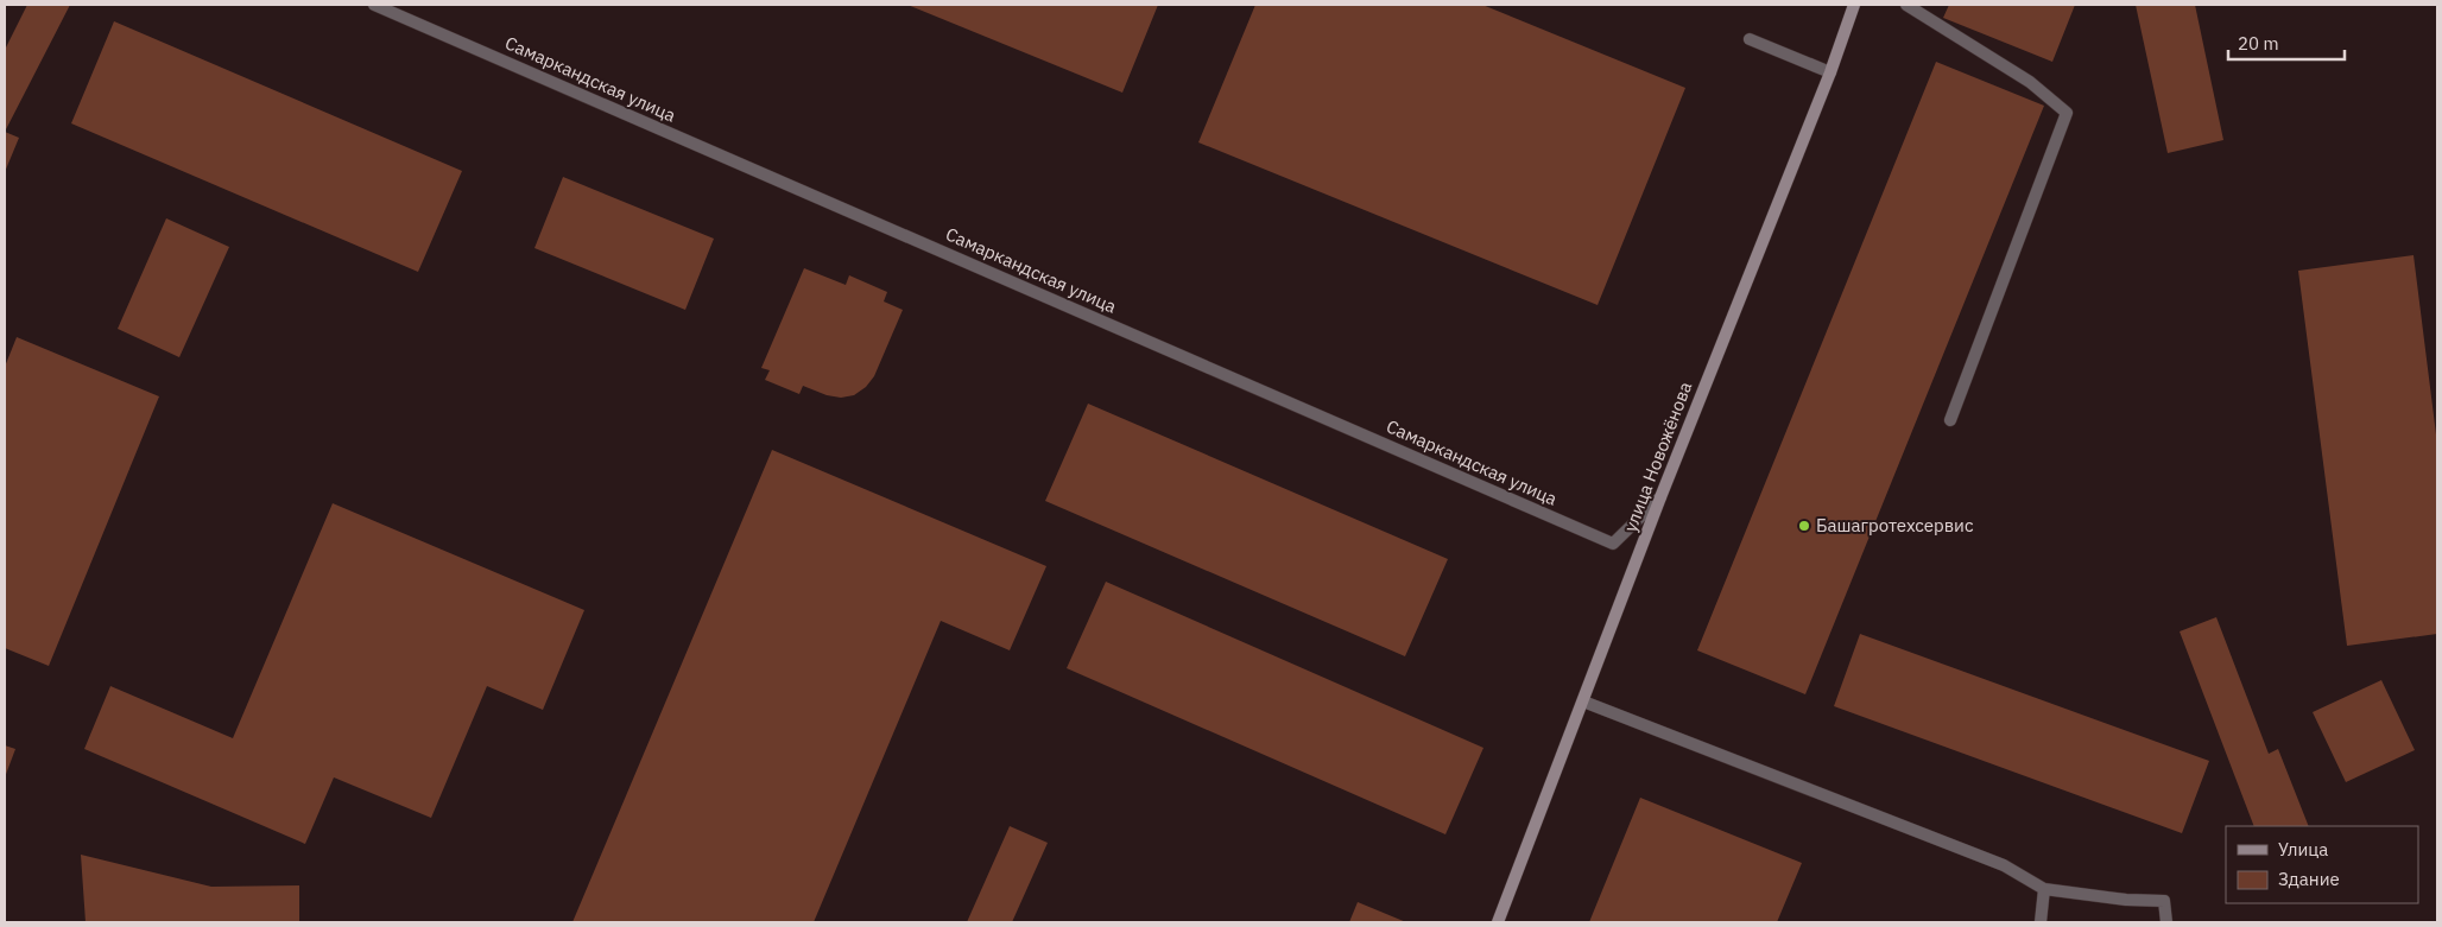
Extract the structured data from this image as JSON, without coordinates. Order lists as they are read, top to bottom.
{
  "streets": {
    "street": ["Самаркандская улица", "улица Новожёнова"]
  },
  "crossings": [
    ["Самаркандская улица", "улица Новожёнова"]
  ],
  "places": ["Башагротехсервис"],
  "legend": ["Улица", "Здание"],
  "scale_bar": "20 m"
}
